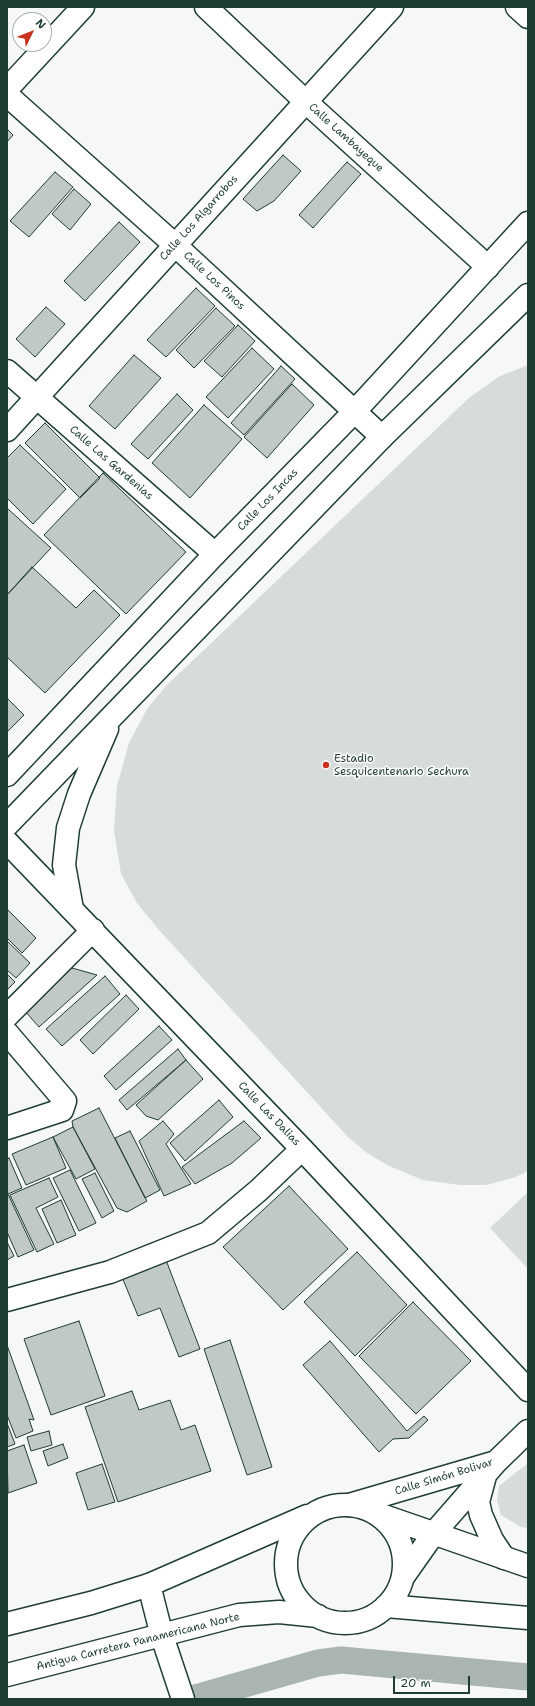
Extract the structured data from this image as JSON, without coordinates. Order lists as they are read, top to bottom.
{
  "streets": {
    "street": [
      "Calle Lambayeque",
      "Calle Los Algarrobos",
      "Calle Los Pinos",
      "Calle Las Gardenias",
      "Calle Los Incas",
      "Calle Las Dalias",
      "Calle Simón Bolivar",
      "Antigua Carretera Panamericana Norte"
    ]
  },
  "crossings": [
    ["Calle Lambayeque", "Calle Los Algarrobos"],
    ["Calle Lambayeque", "Calle Los Incas"],
    ["Calle Los Algarrobos", "Calle Los Pinos"],
    ["Calle Los Algarrobos", "Calle Las Gardenias"],
    ["Calle Los Pinos", "Calle Los Incas"],
    ["Calle Las Gardenias", "Calle Los Incas"],
    ["Calle Simón Bolivar", "Antigua Carretera Panamericana Norte"]
  ],
  "places": ["Estadio Sesquicentenario Sechura"],
  "scale_bar": "20 m",
  "north": "top right"
}
